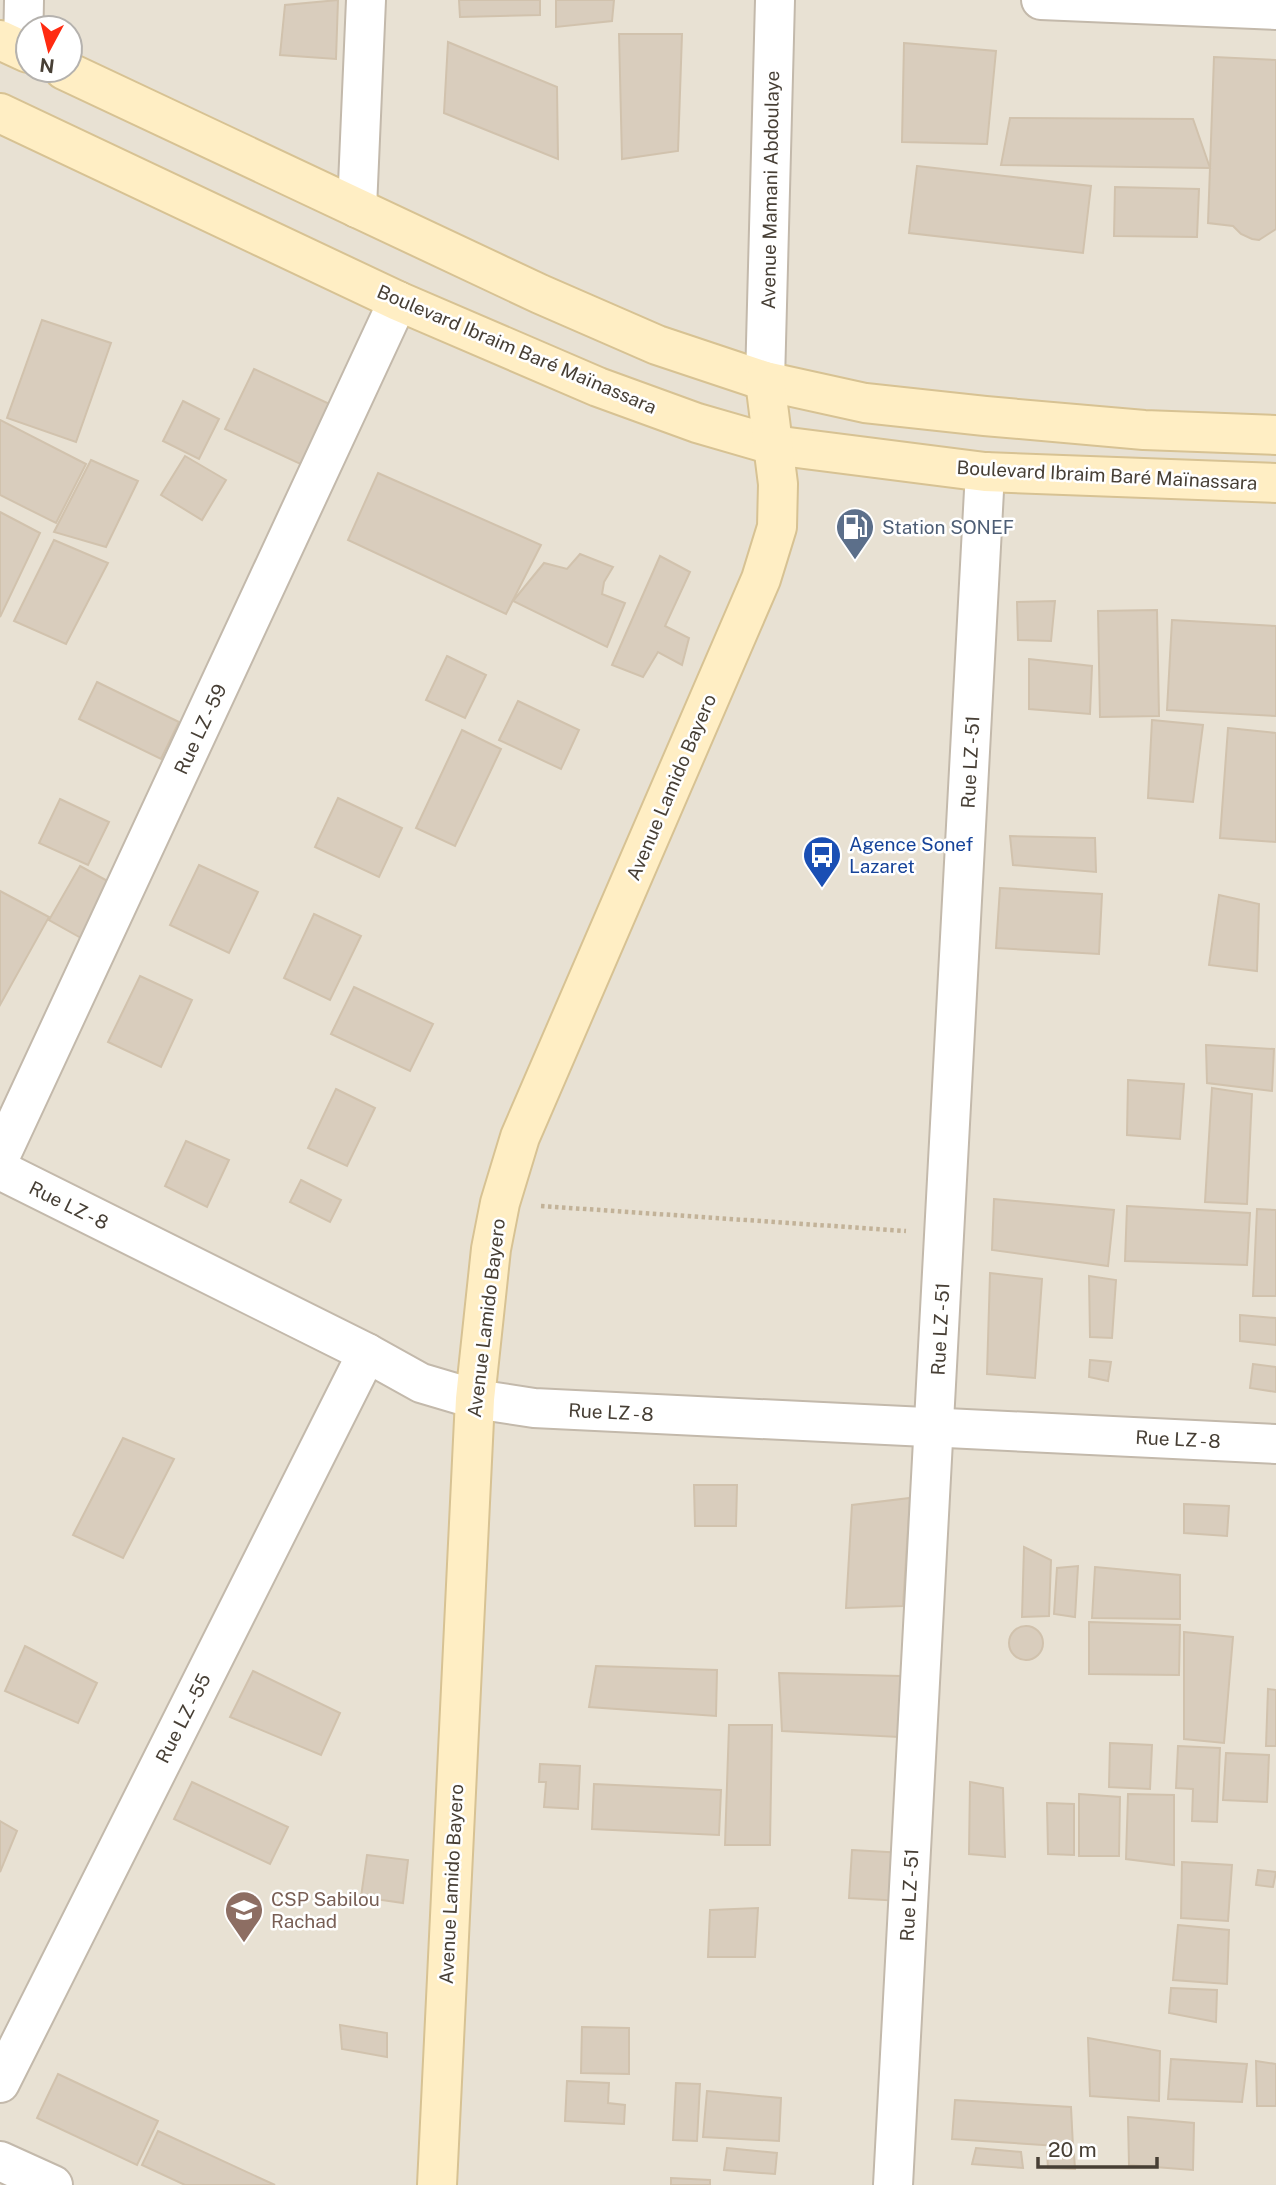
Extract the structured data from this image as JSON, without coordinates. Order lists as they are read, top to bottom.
{
  "streets": {
    "main road": ["Boulevard Ibraim Baré Maïnassara", "Avenue Lamido Bayero"],
    "street": [
      "Avenue Mamani Abdoulaye",
      "Rue LZ - 59",
      "Rue LZ - 51",
      "Rue LZ - 8",
      "Rue LZ - 55"
    ]
  },
  "crossings": [
    ["Avenue Mamani Abdoulaye", "Avenue Lamido Bayero"],
    ["Boulevard Ibraim Baré Maïnassara", "Rue LZ - 59"],
    ["Boulevard Ibraim Baré Maïnassara", "Rue LZ - 51"],
    ["Boulevard Ibraim Baré Maïnassara", "Avenue Lamido Bayero"],
    ["Rue LZ - 51", "Rue LZ - 8"],
    ["Avenue Lamido Bayero", "Rue LZ - 8"],
    ["Rue LZ - 8", "Rue LZ - 55"]
  ],
  "places": {
    "fuel station": ["Station SONEF"],
    "bus stop": ["Agence Sonef Lazaret"],
    "school or university": ["CSP Sabilou Rachad"]
  },
  "scale_bar": "20 m",
  "north": "bottom"
}
